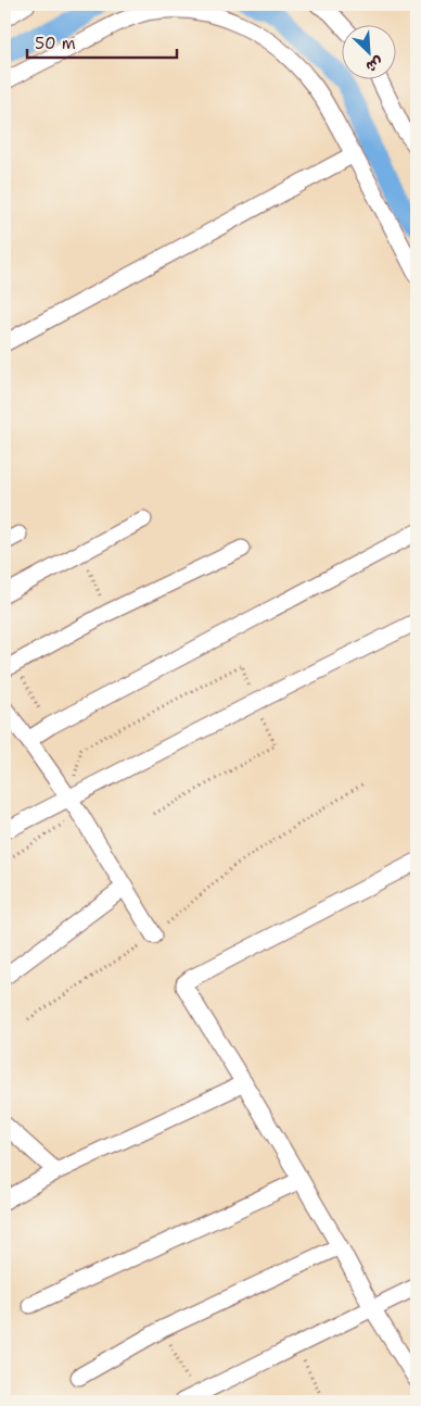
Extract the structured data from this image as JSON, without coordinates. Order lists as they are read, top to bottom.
{
  "scale_bar": "50 m",
  "north": "bottom right"
}
